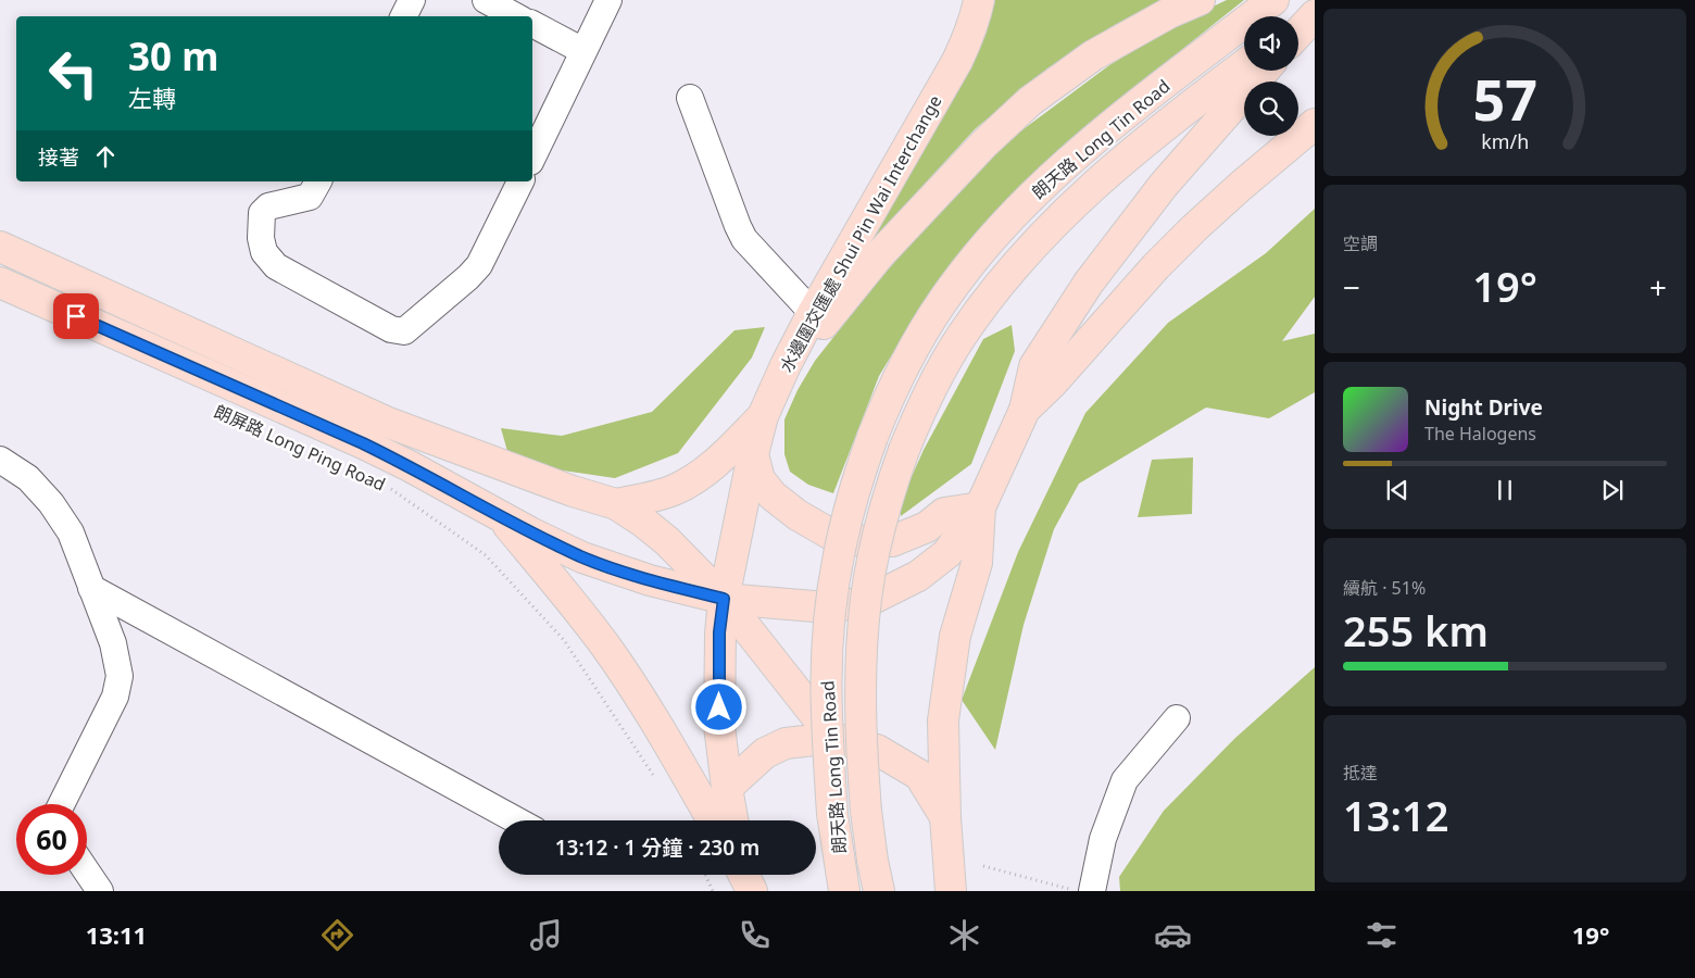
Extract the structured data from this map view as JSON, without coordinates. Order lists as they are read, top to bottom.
{
  "streets": {
    "main road": ["朗天路 Long Tin Road", "水邊圍交匯處 Shui Pin Wai Interchange", "朗屏路 Long Ping Road"]
  },
  "page": {
    "turn": ["30 m", "左轉"],
    "then": "接著",
    "tile": [
      "空調",
      ["續航 · 51%", "255 km"],
      ["抵達", "13:12"]
    ],
    "heat": ["−", "19°", "+"],
    "song": ["Night Drive", "The Halogens"],
    "limit": "60",
    "trip": "13:12 · 1 分鐘 · 230 m",
    "tabs": ["13:11", "19°"],
    "gauge": ["57", "km/h"]
  }
}
